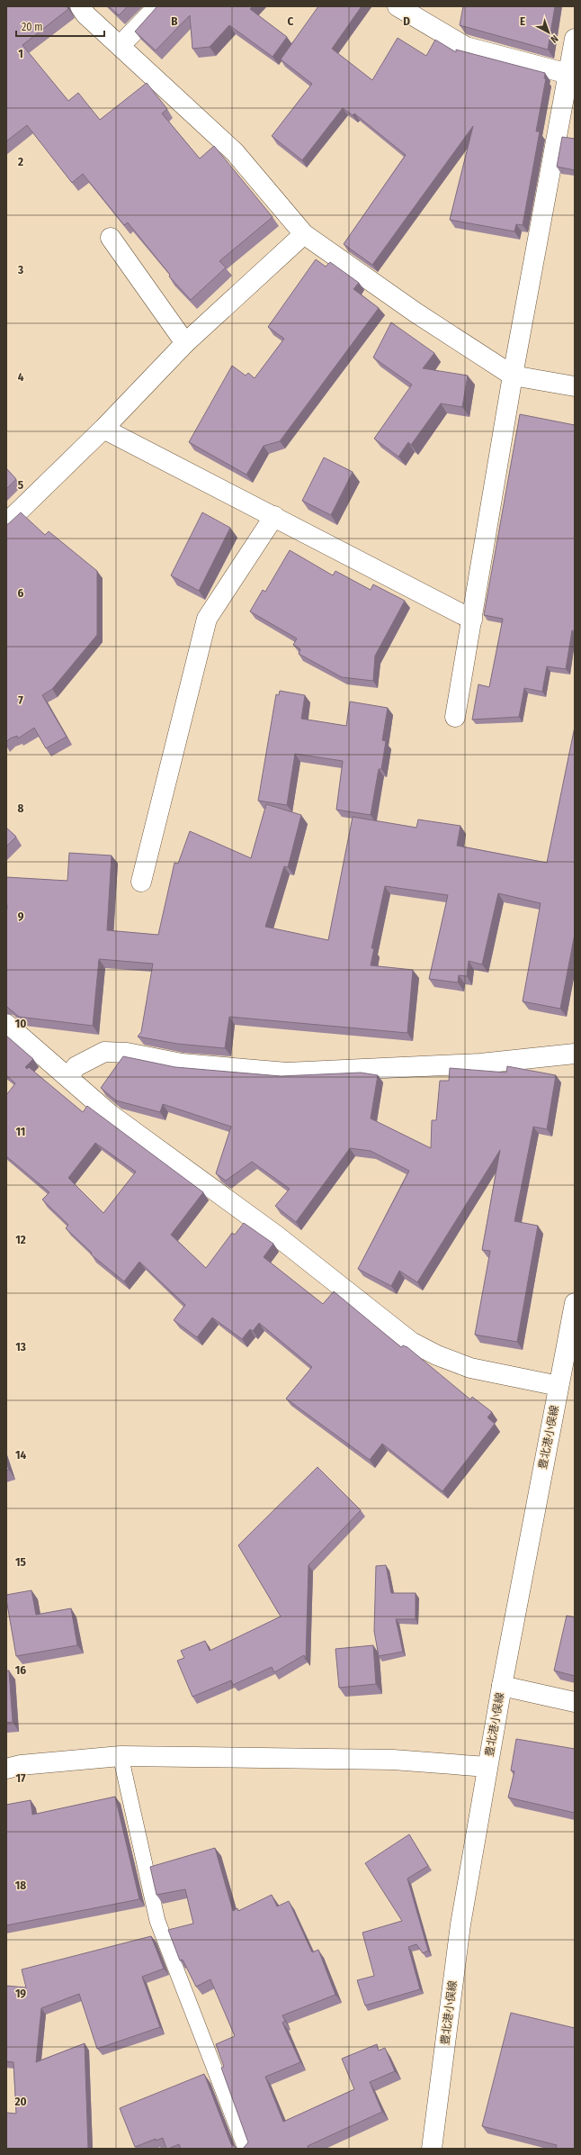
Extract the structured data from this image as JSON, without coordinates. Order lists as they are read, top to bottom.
{
  "streets": {
    "street": ["豊北港小俣線"]
  },
  "scale_bar": "20 m",
  "north": "bottom right",
  "grid": {
    "columns": [
      "B",
      "C",
      "D",
      "E"
    ],
    "rows": [
      "1",
      "2",
      "3",
      "4",
      "5",
      "6",
      "7",
      "8",
      "9",
      "10",
      "11",
      "12",
      "13",
      "14",
      "15",
      "16",
      "17",
      "18",
      "19",
      "20"
    ]
  }
}
